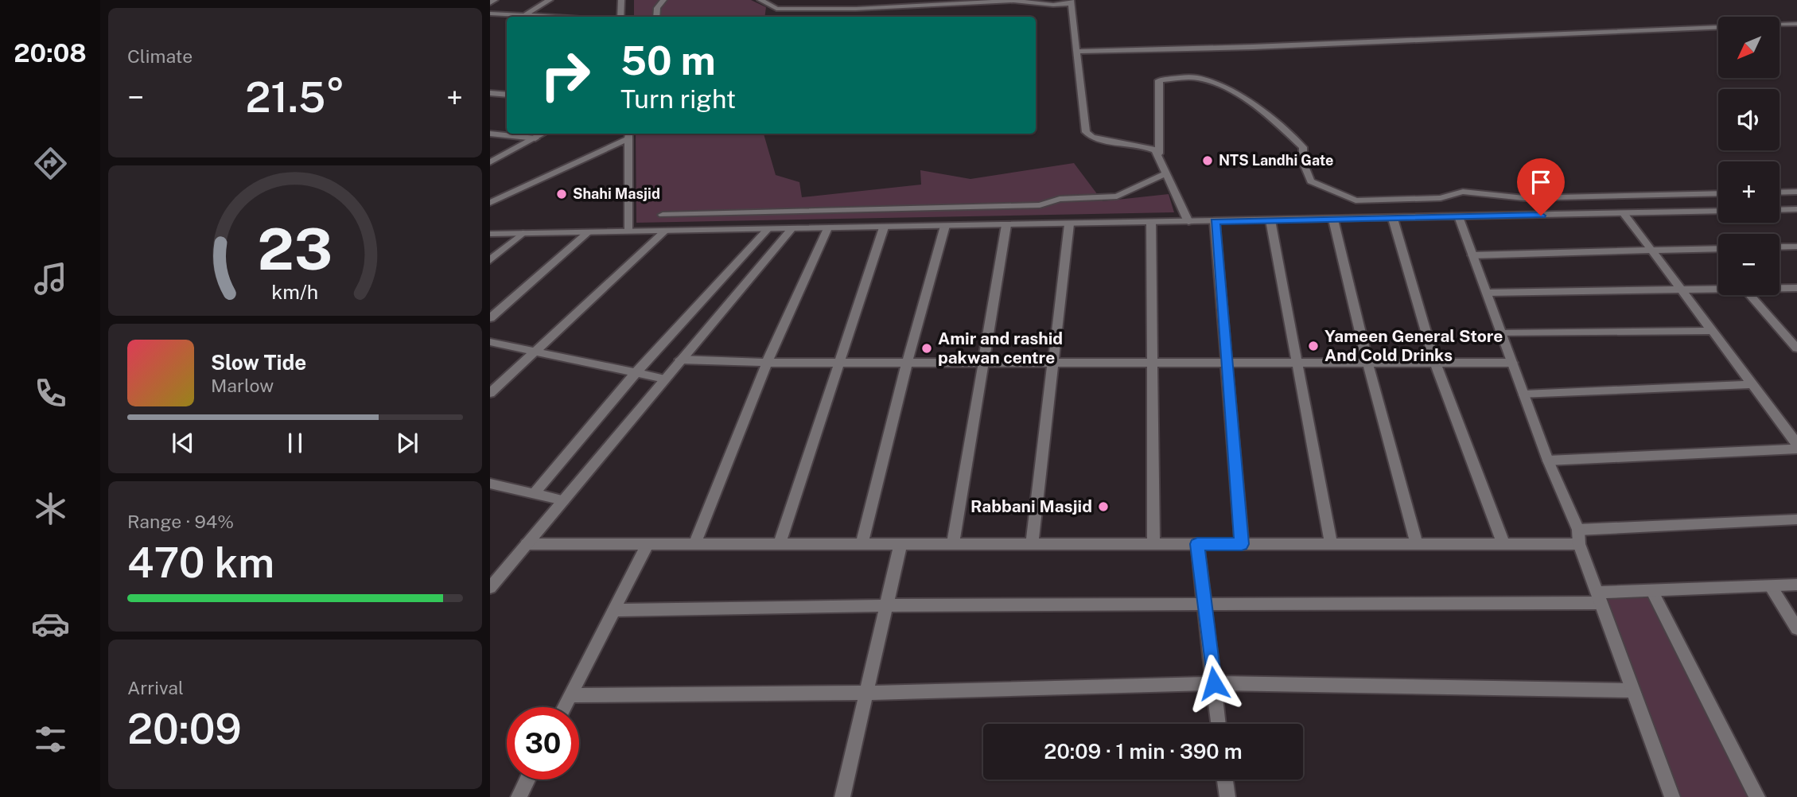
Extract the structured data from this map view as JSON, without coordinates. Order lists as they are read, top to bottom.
{
  "places": [
    "NTS Landhi Gate",
    "Shahi Masjid",
    "Yameen General Store And Cold Drinks",
    "Amir and rashid pakwan centre",
    "Rabbani Masjid"
  ],
  "north": "bottom left",
  "page": {
    "tabs": "20:08",
    "tile": [
      "Climate",
      ["Range · 94%", "470 km"],
      ["Arrival", "20:09"]
    ],
    "map_buttons": ["+", "−"],
    "turn": ["50 m", "Turn right"],
    "heat": ["−", "21.5°", "+"],
    "song": ["Slow Tide", "Marlow"],
    "limit": "30",
    "trip": "20:09 · 1 min · 390 m",
    "gauge": ["23", "km/h"]
  }
}
